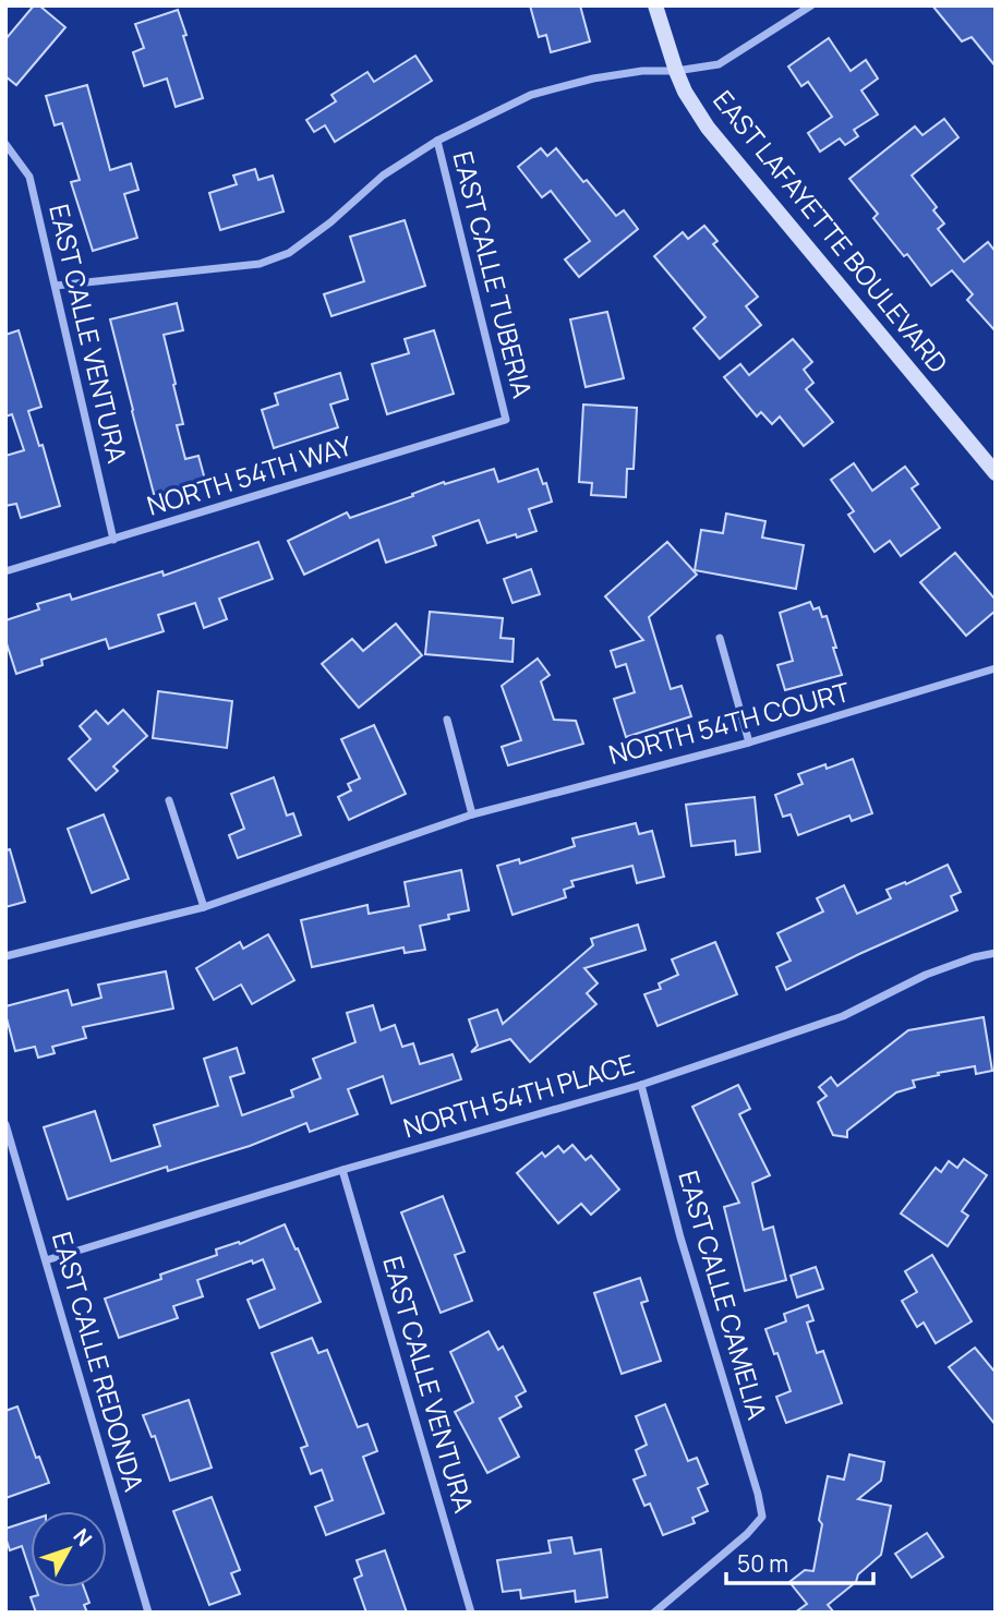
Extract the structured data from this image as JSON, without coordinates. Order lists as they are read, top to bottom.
{
  "streets": {
    "street": [
      "EAST LAFAYETTE BOULEVARD",
      "EAST CALLE TUBERIA",
      "EAST CALLE VENTURA",
      "NORTH 54TH WAY",
      "NORTH 54TH COURT",
      "NORTH 54TH PLACE",
      "EAST CALLE CAMELIA",
      "EAST CALLE REDONDA"
    ]
  },
  "crossings": [
    ["EAST CALLE TUBERIA", "NORTH 54TH WAY"],
    ["EAST CALLE VENTURA", "NORTH 54TH WAY"],
    ["EAST CALLE VENTURA", "NORTH 54TH PLACE"],
    ["NORTH 54TH PLACE", "EAST CALLE CAMELIA"],
    ["NORTH 54TH PLACE", "EAST CALLE REDONDA"]
  ],
  "scale_bar": "50 m",
  "north": "top right"
}
